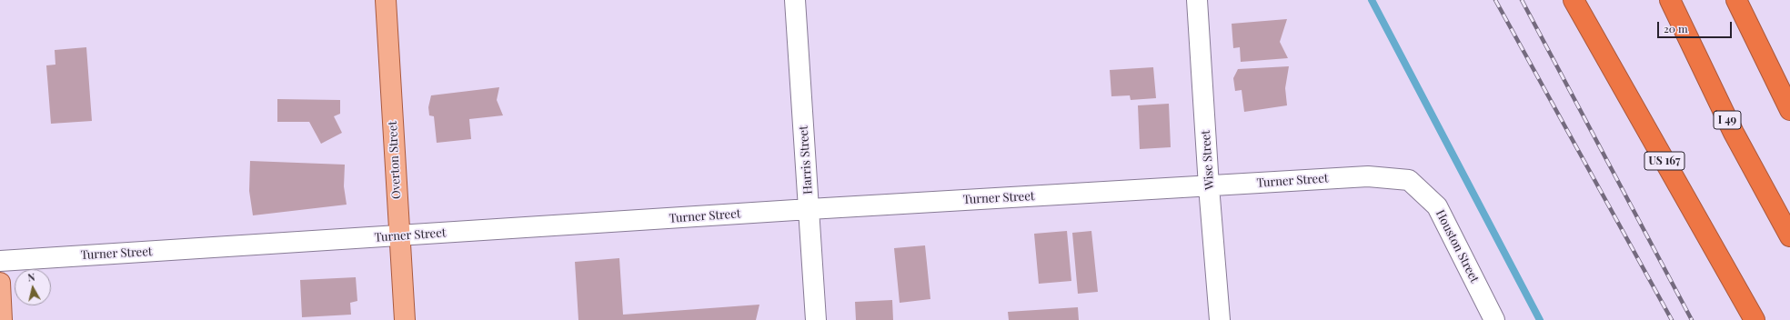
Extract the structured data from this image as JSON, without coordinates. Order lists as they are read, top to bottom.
{
  "streets": {
    "highway": ["I 49", "US 167"],
    "main road": ["Overton Street"],
    "street": [
      "Harris Street",
      "Wise Street",
      "Turner Street",
      "Houston Street"
    ]
  },
  "crossings": [
    ["Overton Street", "Turner Street"],
    ["Harris Street", "Turner Street"],
    ["Wise Street", "Turner Street"],
    ["Turner Street", "Houston Street"]
  ],
  "scale_bar": "20 m",
  "north": "top"
}
